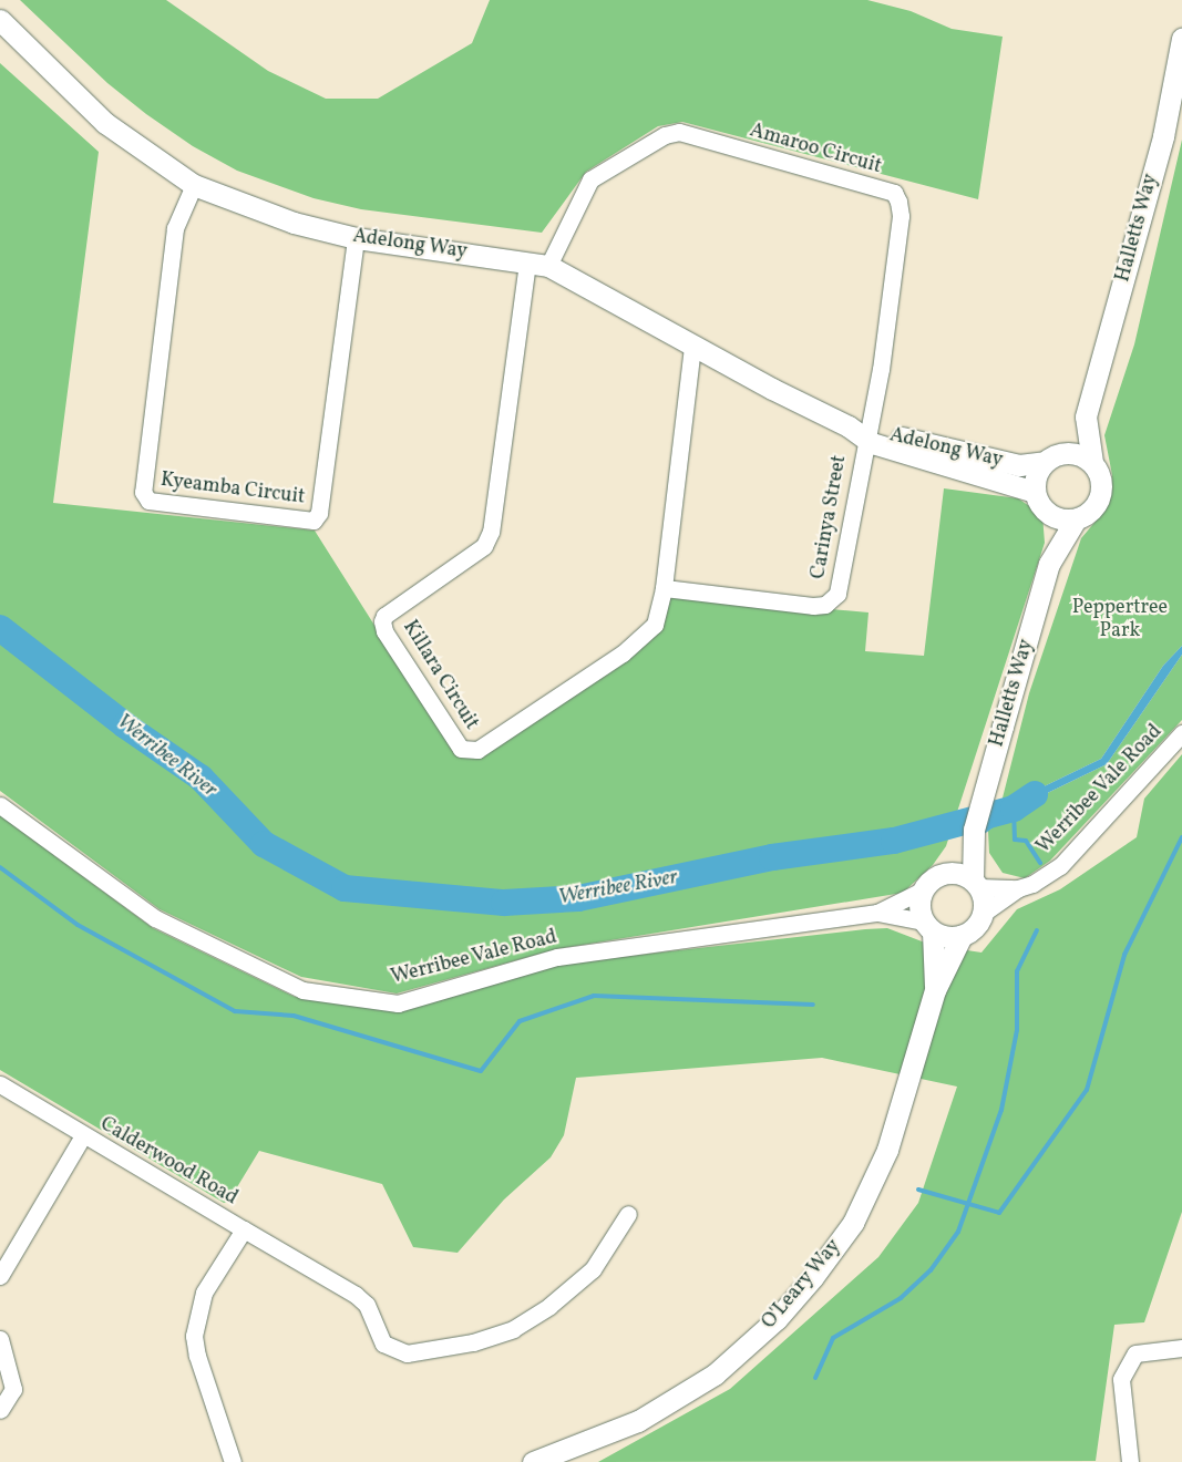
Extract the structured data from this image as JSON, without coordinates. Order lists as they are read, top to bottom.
{
  "streets": {
    "street": [
      "Amaroo Circuit",
      "Halletts Way",
      "Adelong Way",
      "Kyeamba Circuit",
      "Carinya Street",
      "Killara Circuit",
      "Werribee Vale Road",
      "Calderwood Road",
      "O'Leary Way"
    ]
  },
  "crossings": [
    ["Amaroo Circuit", "Adelong Way"],
    ["Amaroo Circuit", "Carinya Street"],
    ["Halletts Way", "Adelong Way"],
    ["Halletts Way", "Werribee Vale Road"],
    ["Halletts Way", "O'Leary Way"],
    ["Adelong Way", "Kyeamba Circuit"],
    ["Adelong Way", "Carinya Street"],
    ["Adelong Way", "Killara Circuit"],
    ["Carinya Street", "Killara Circuit"],
    ["Werribee Vale Road", "O'Leary Way"]
  ],
  "water": ["Werribee River"],
  "parks": ["Peppertree Park"]
}
